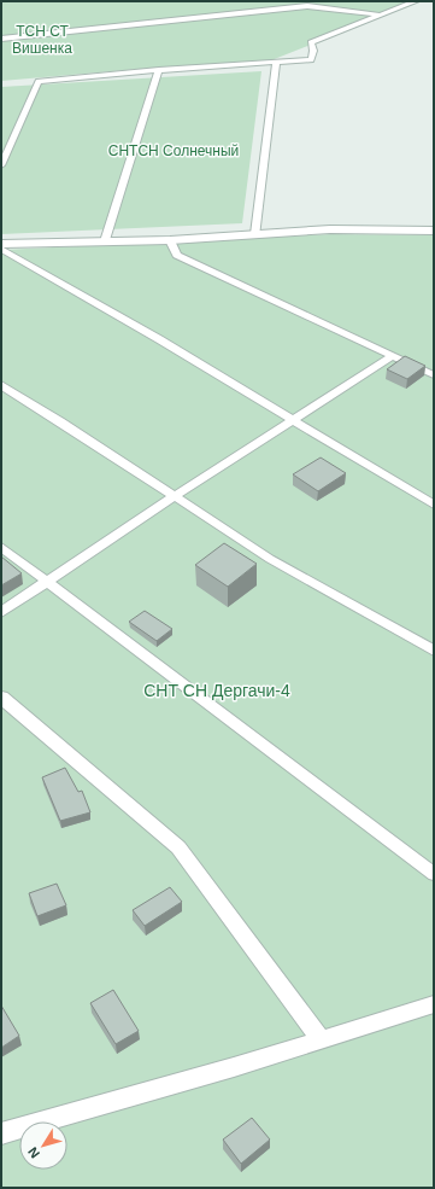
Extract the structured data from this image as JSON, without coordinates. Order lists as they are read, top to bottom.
{
  "parks": ["ТСН СТ Вишенка", "СНТСН Солнечный", "СНТ СН Дергачи-4"],
  "north": "bottom left"
}
